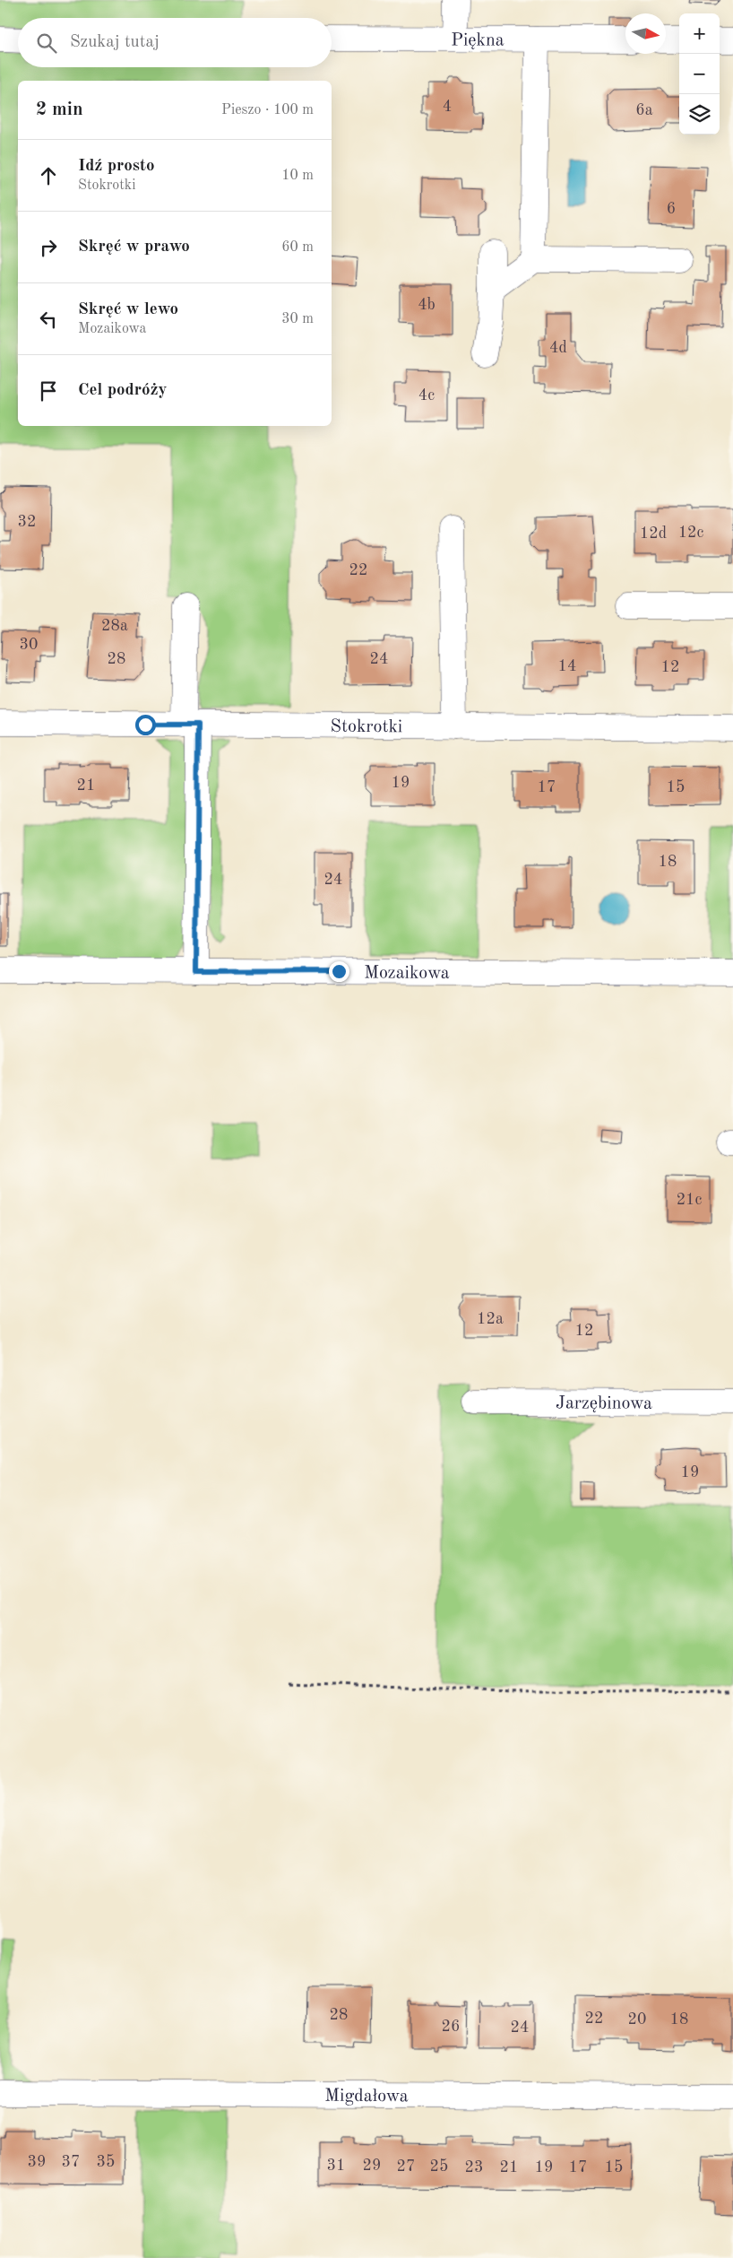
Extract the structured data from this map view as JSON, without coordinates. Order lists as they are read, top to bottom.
{
  "streets": {
    "street": [
      "Piękna",
      "Stokrotki",
      "Mozaikowa",
      "Jarzębinowa",
      "Migdałowa"
    ]
  },
  "house_numbers": [
    "4",
    "6a",
    "6",
    "4b",
    "4d",
    "4c",
    "32",
    "12c",
    "12d",
    "22",
    "28a",
    "30",
    "28",
    "24",
    "14",
    "12",
    "19",
    "21",
    "17",
    "15",
    "18",
    "24",
    "21c",
    "12a",
    "12",
    "19",
    "28",
    "22",
    "20",
    "18",
    "26",
    "24",
    "39",
    "37",
    "35",
    "31",
    "29",
    "27",
    "25",
    "23",
    "21",
    "19",
    "17",
    "15"
  ],
  "north": "right",
  "page": {
    "map_buttons": ["+", "−"],
    "search": "Szukaj tutaj",
    "heading": ["2 min", "Pieszo · 100 m"],
    "list": [
      ["Idź prosto", "Stokrotki", "10 m"],
      ["Skręć w prawo", "60 m"],
      ["Skręć w lewo", "Mozaikowa", "30 m"],
      "Cel podróży"
    ]
  }
}
